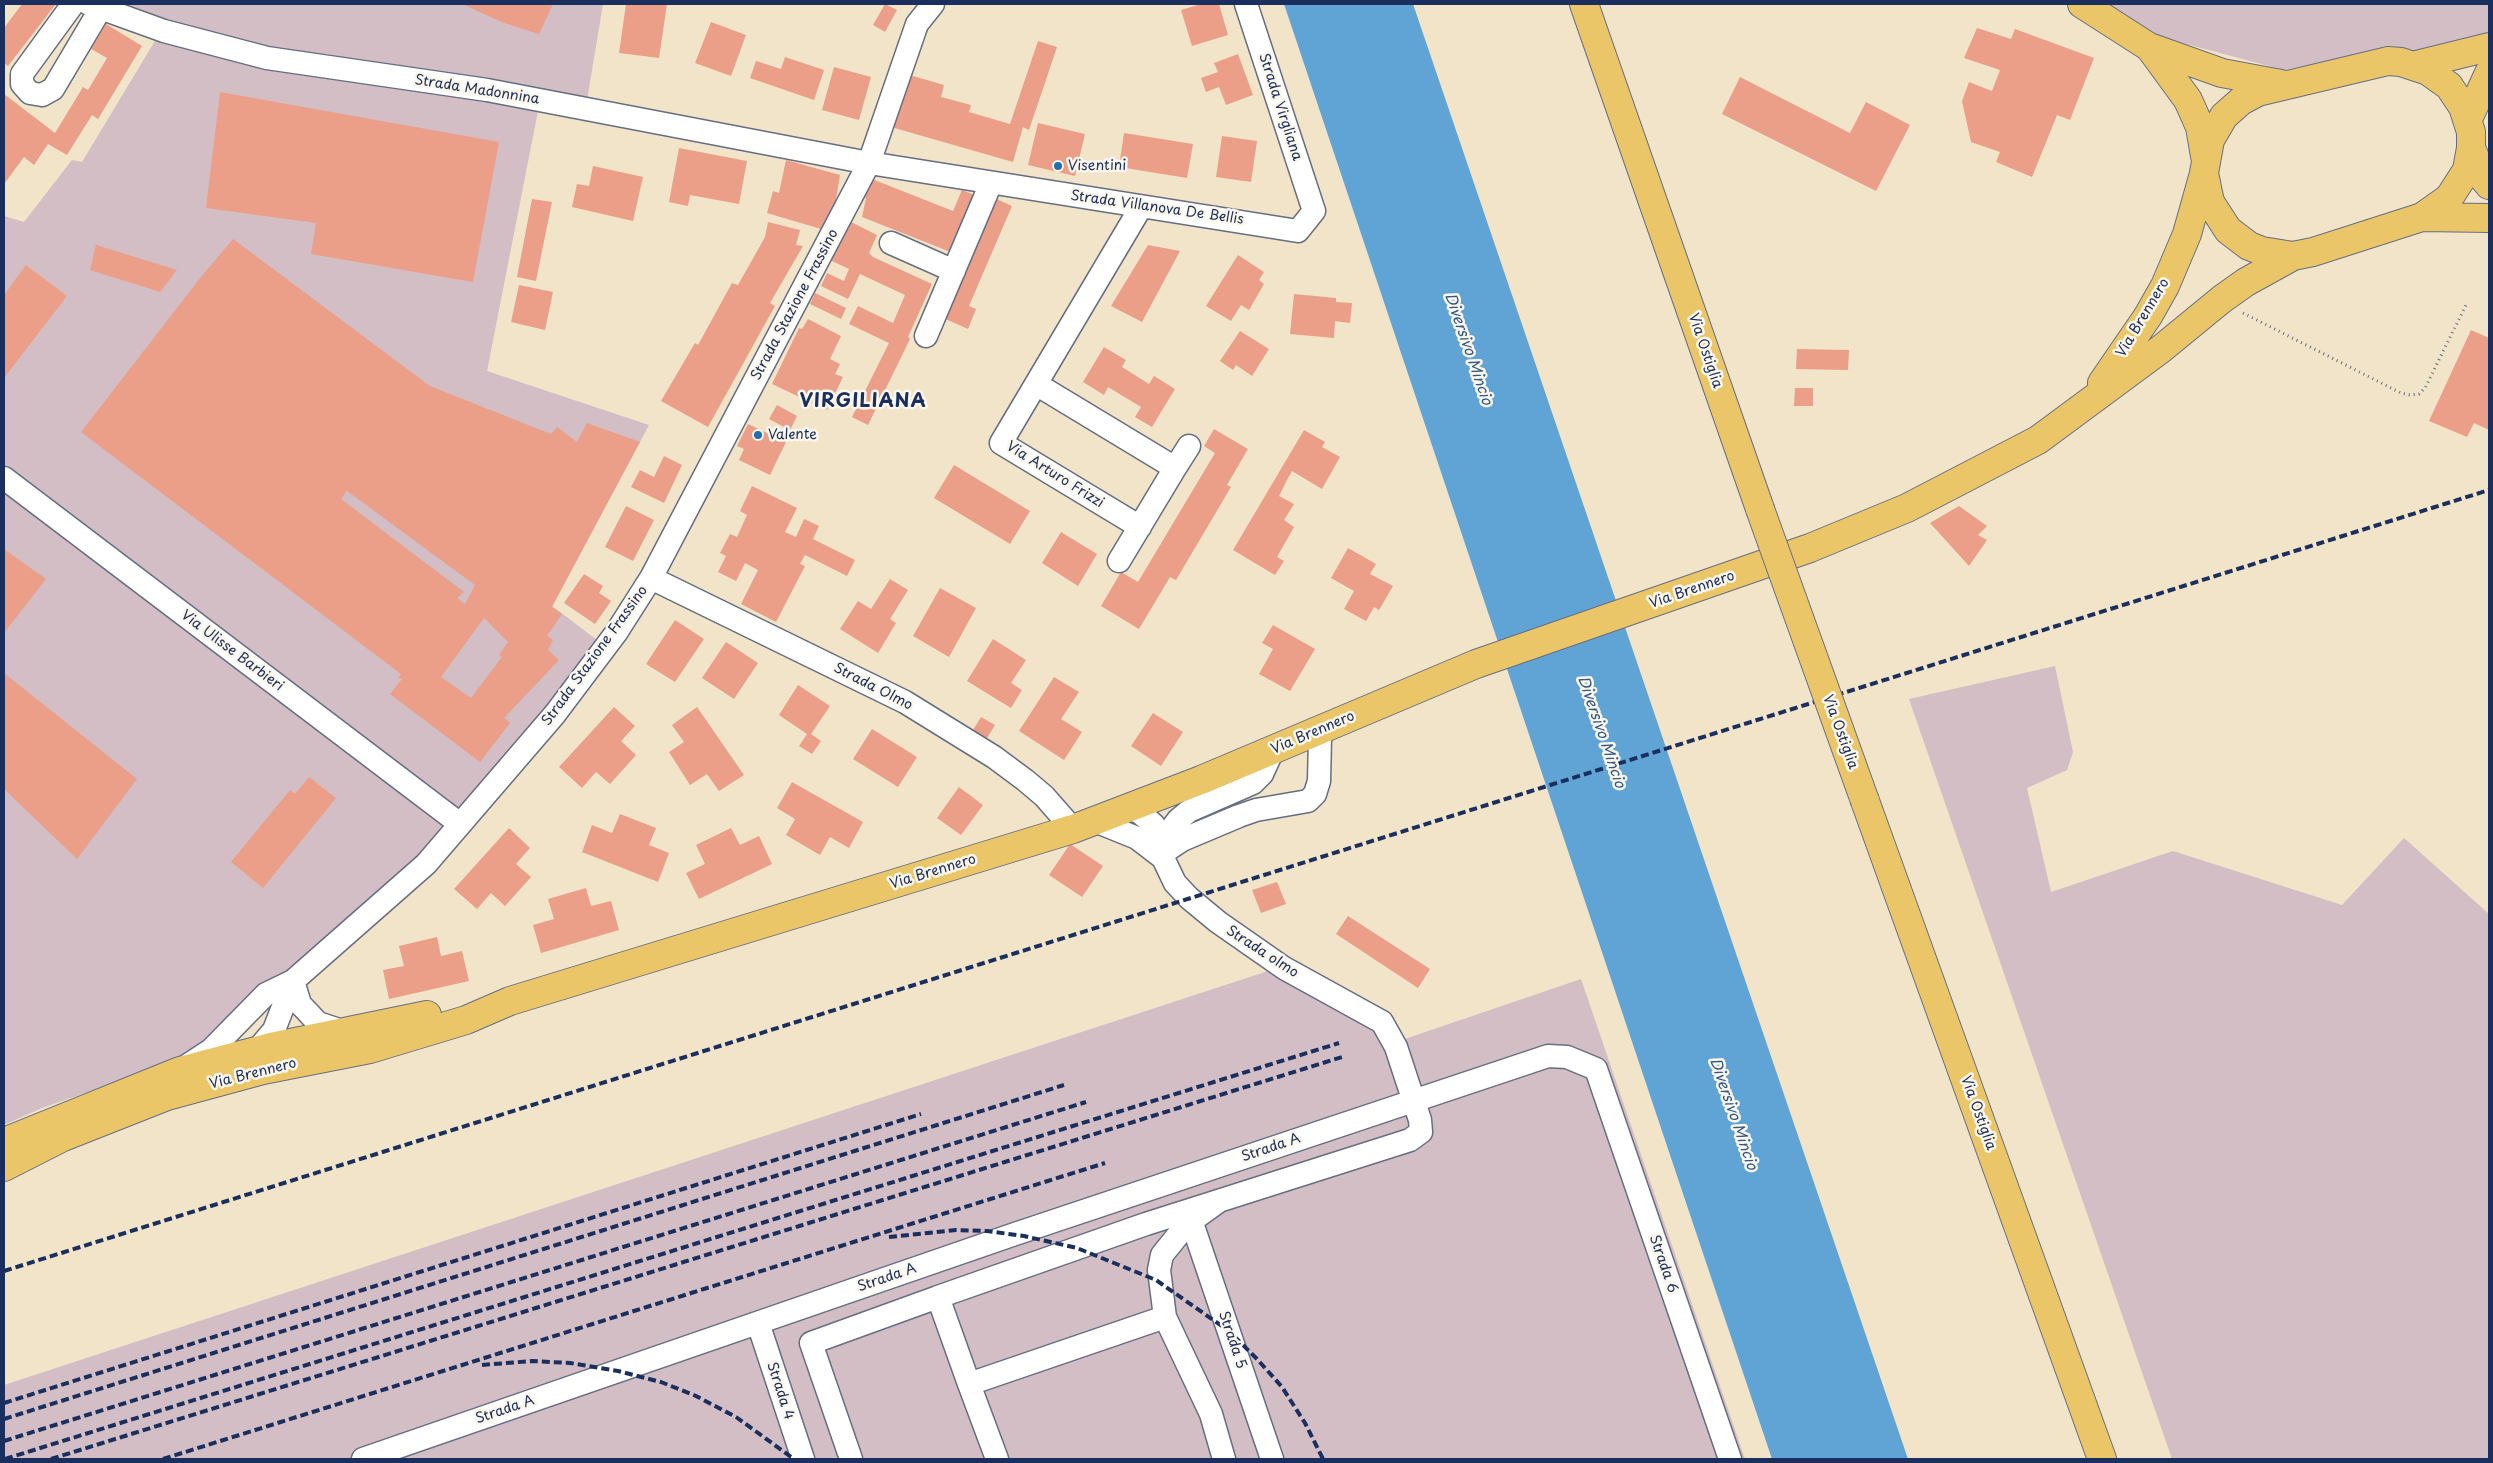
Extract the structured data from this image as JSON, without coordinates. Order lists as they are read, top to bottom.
{
  "streets": {
    "main road": ["Via Brennero", "Via Ostiglia"],
    "street": [
      "Strada Madonnina",
      "Strada Virgliana",
      "Strada Villanova De Bellis",
      "Strada Stazione Frassino",
      "Via Arturo Frizzi",
      "Via Ulisse Barbieri",
      "Strada Olmo",
      "Strada olmo",
      "Strada A",
      "Strada 6",
      "Strada 5",
      "Strada 4"
    ]
  },
  "crossings": [
    ["Strada Madonnina", "Strada Villanova De Bellis"],
    ["Strada Madonnina", "Strada Stazione Frassino"],
    ["Strada Virgliana", "Strada Villanova De Bellis"],
    ["Strada Villanova De Bellis", "Strada Stazione Frassino"],
    ["Strada Villanova De Bellis", "Via Arturo Frizzi"],
    ["Strada Stazione Frassino", "Via Ulisse Barbieri"],
    ["Strada Stazione Frassino", "Strada Olmo"],
    ["Via Brennero", "Strada Olmo"],
    ["Via Brennero", "Strada olmo"],
    ["Strada Olmo", "Strada olmo"],
    ["Strada olmo", "Strada A"],
    ["Strada A", "Strada 6"],
    ["Strada A", "Strada 4"]
  ],
  "districts": ["VIRGILIANA"],
  "water": ["Diversivo Mincio"],
  "places": ["Visentini", "Valente"]
}
